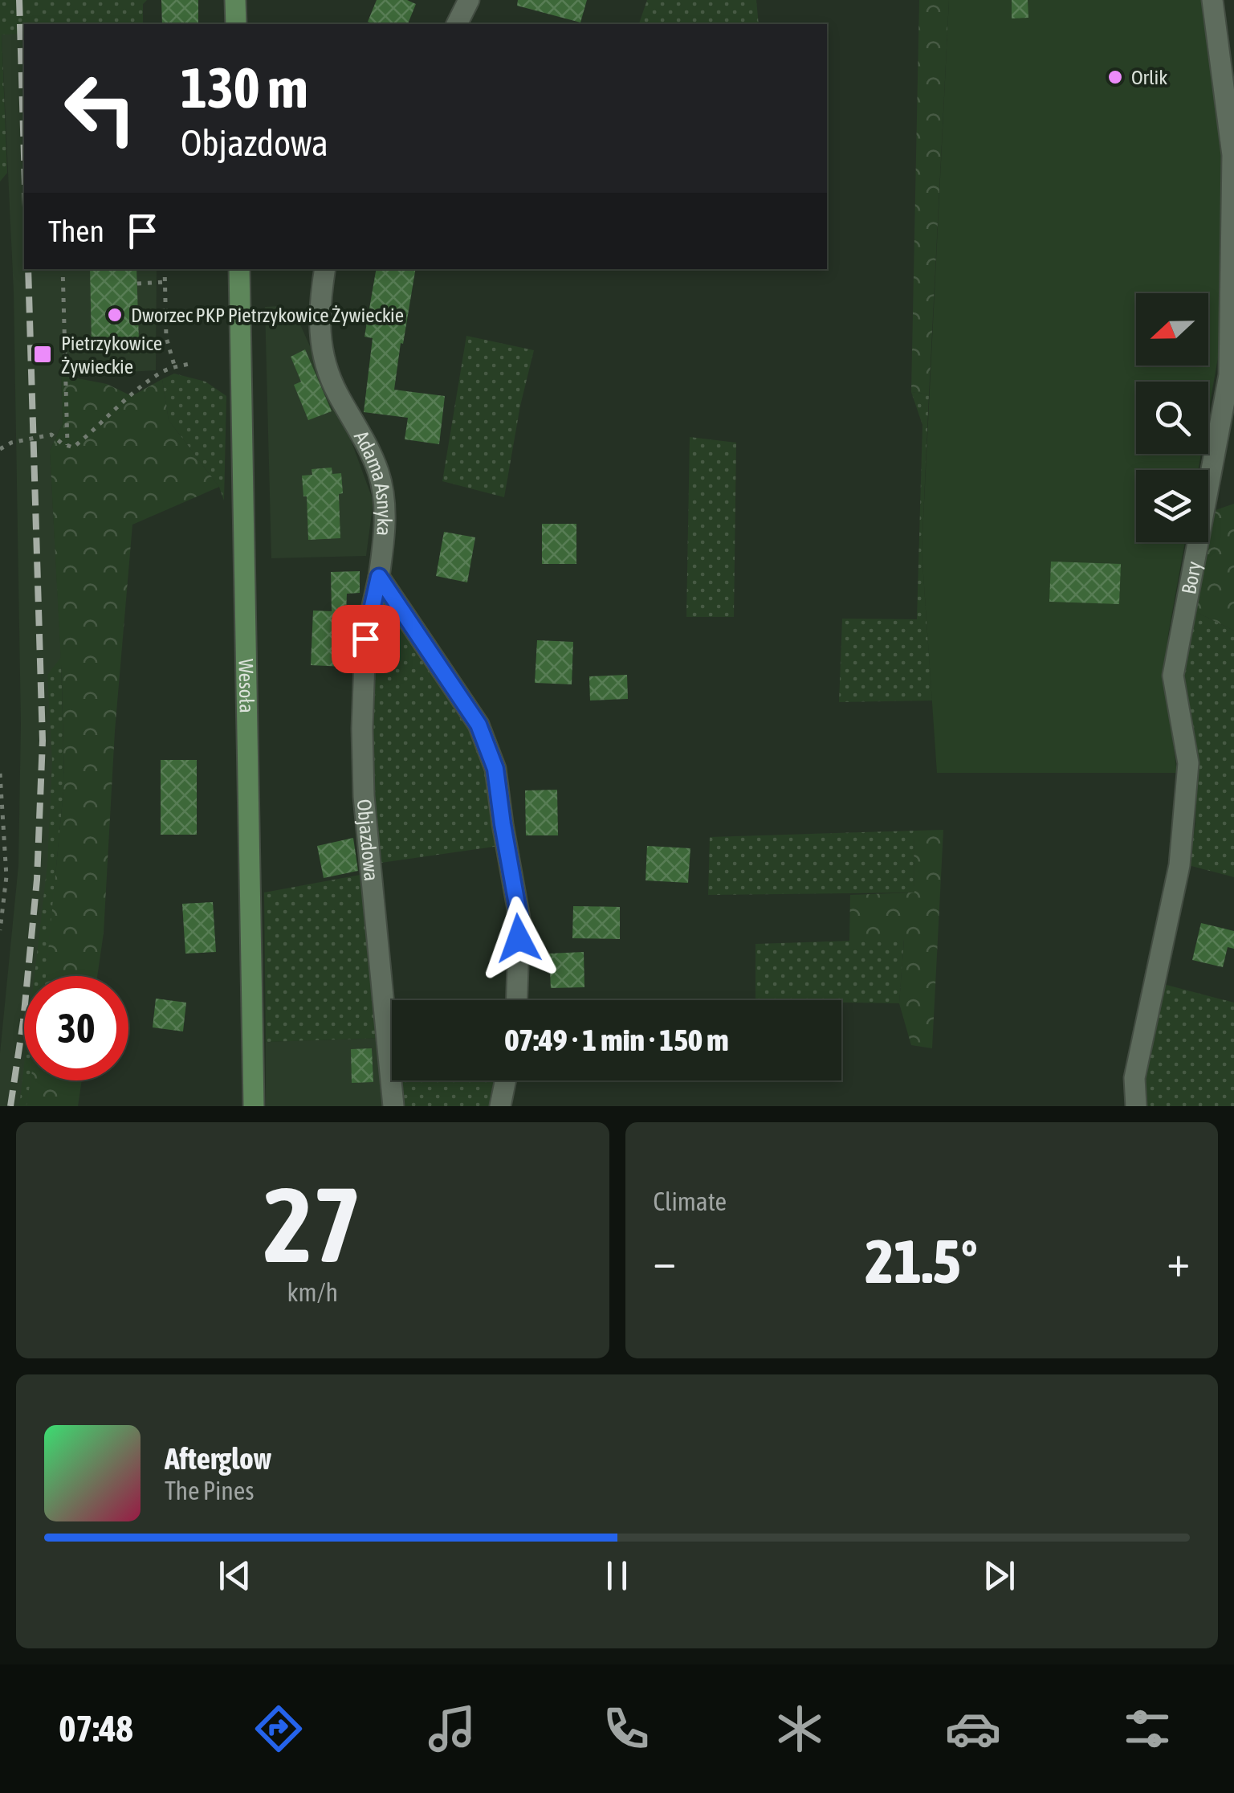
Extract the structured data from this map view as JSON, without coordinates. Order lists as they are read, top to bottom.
{
  "streets": {
    "main road": ["Wesoła"],
    "street": ["Adama Asnyka", "Bory", "Objazdowa"]
  },
  "crossings": [
    ["Adama Asnyka", "Objazdowa"]
  ],
  "places": {
    "other": ["Orlik", "Dworzec PKP Pietrzykowice Żywieckie"],
    "transit": ["Pietrzykowice Żywieckie"]
  },
  "north": "left",
  "page": {
    "turn": ["130 m", "Objazdowa"],
    "then": "Then",
    "limit": "30",
    "trip": "07:49 · 1 min · 150 m",
    "tile": [
      ["27", "km/h"],
      "Climate"
    ],
    "heat": ["−", "21.5°", "+"],
    "song": ["Afterglow", "The Pines"],
    "tabs": "07:48"
  }
}
